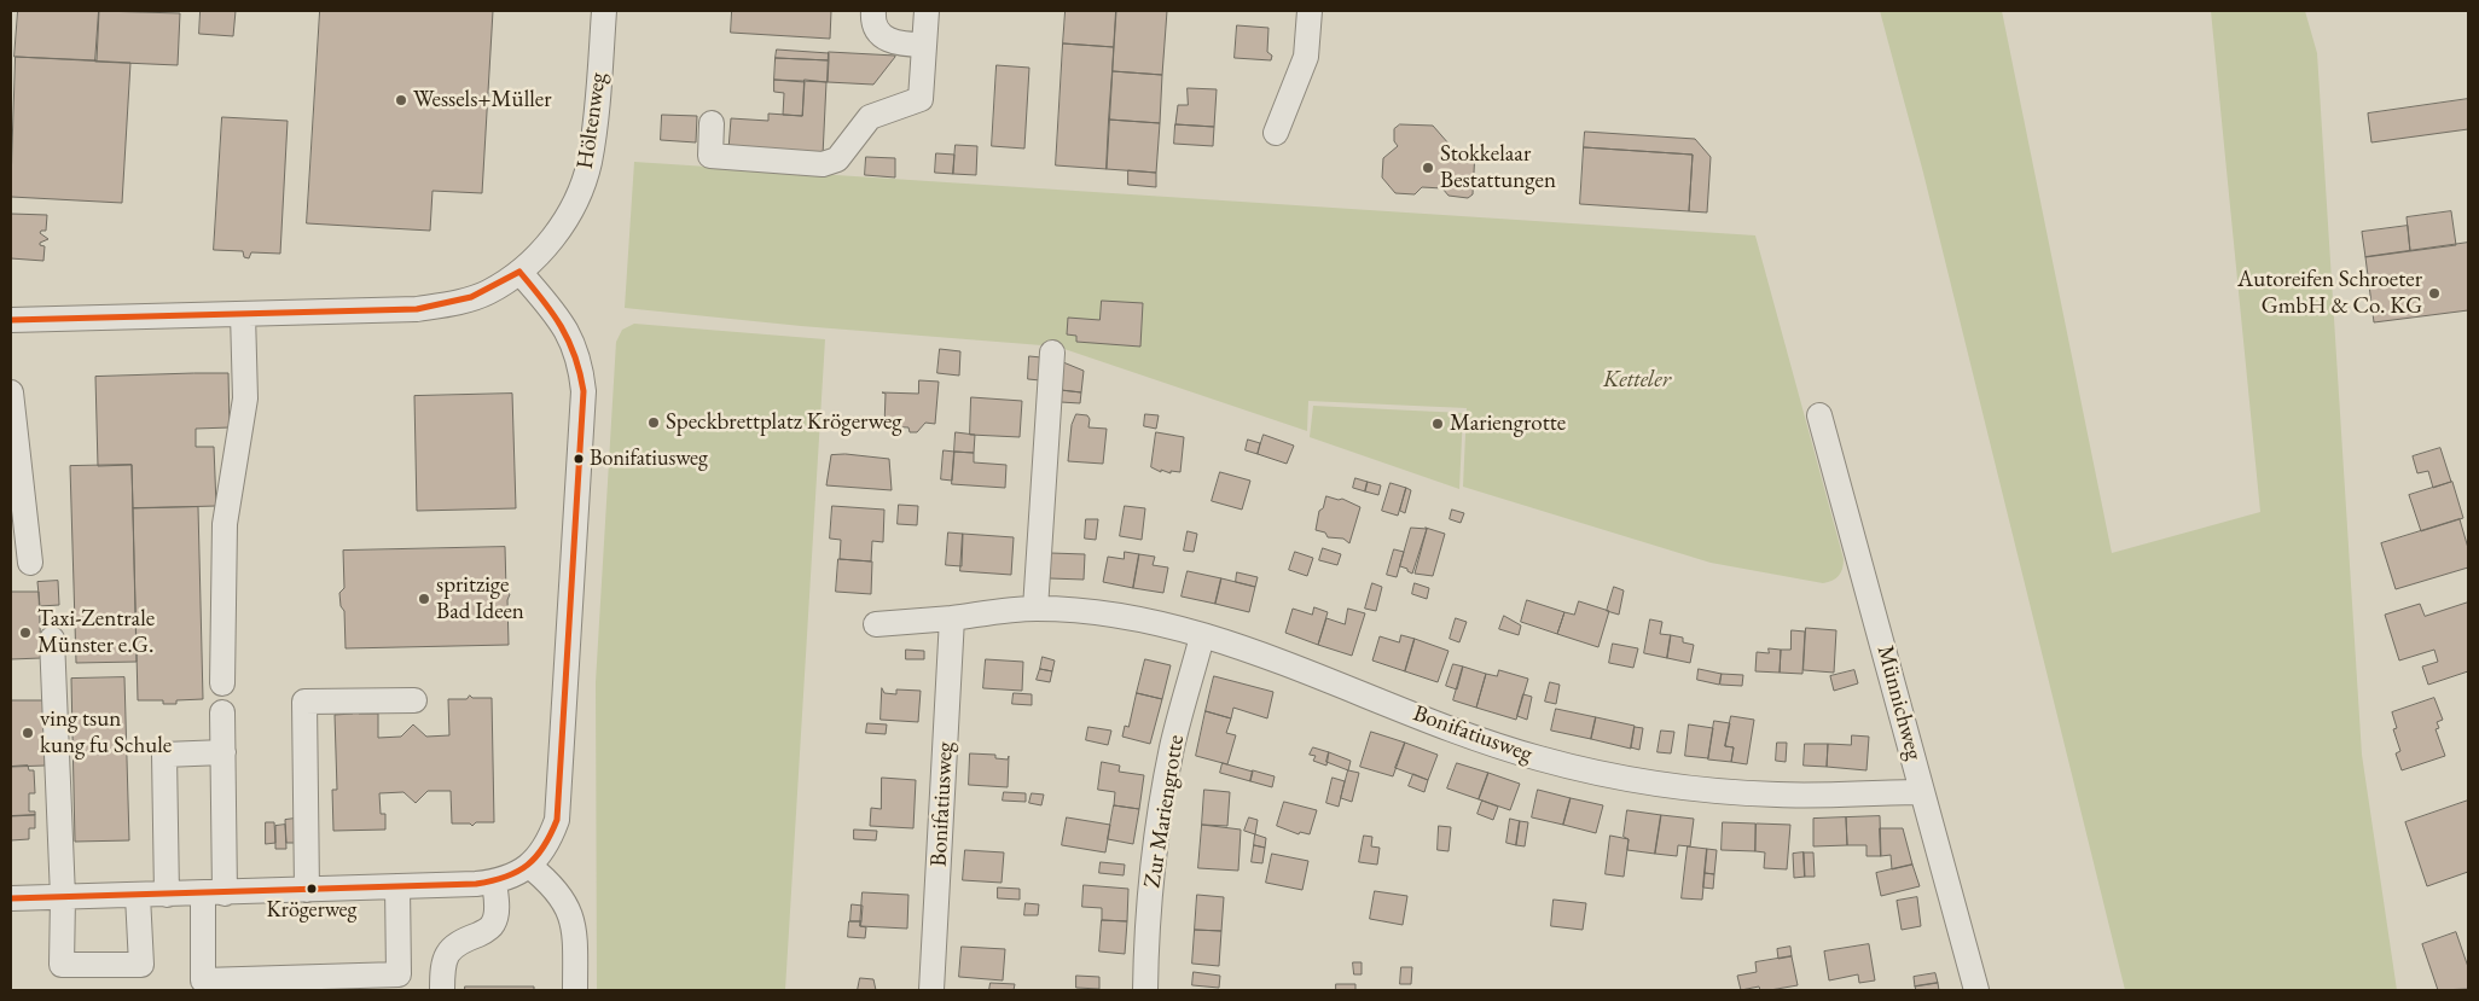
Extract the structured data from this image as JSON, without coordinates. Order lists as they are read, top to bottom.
{
  "streets": {
    "street": [
      "Höltenweg",
      "Münnichweg",
      "Bonifatiusweg",
      "Zur Mariengrotte"
    ]
  },
  "crossings": [
    ["Münnichweg", "Bonifatiusweg"],
    ["Bonifatiusweg", "Zur Mariengrotte"]
  ],
  "parks": ["Ketteler"],
  "places": [
    "Wessels+Müller",
    "Stokkelaar Bestattungen",
    "Autoreifen Schroeter GmbH & Co. KG",
    "Speckbrettplatz Krögerweg",
    "Mariengrotte",
    "Bonifatiusweg",
    "spritzige Bad Ideen",
    "Taxi-Zentrale Münster e.G.",
    "ving tsun kung fu Schule",
    "Krögerweg"
  ]
}
